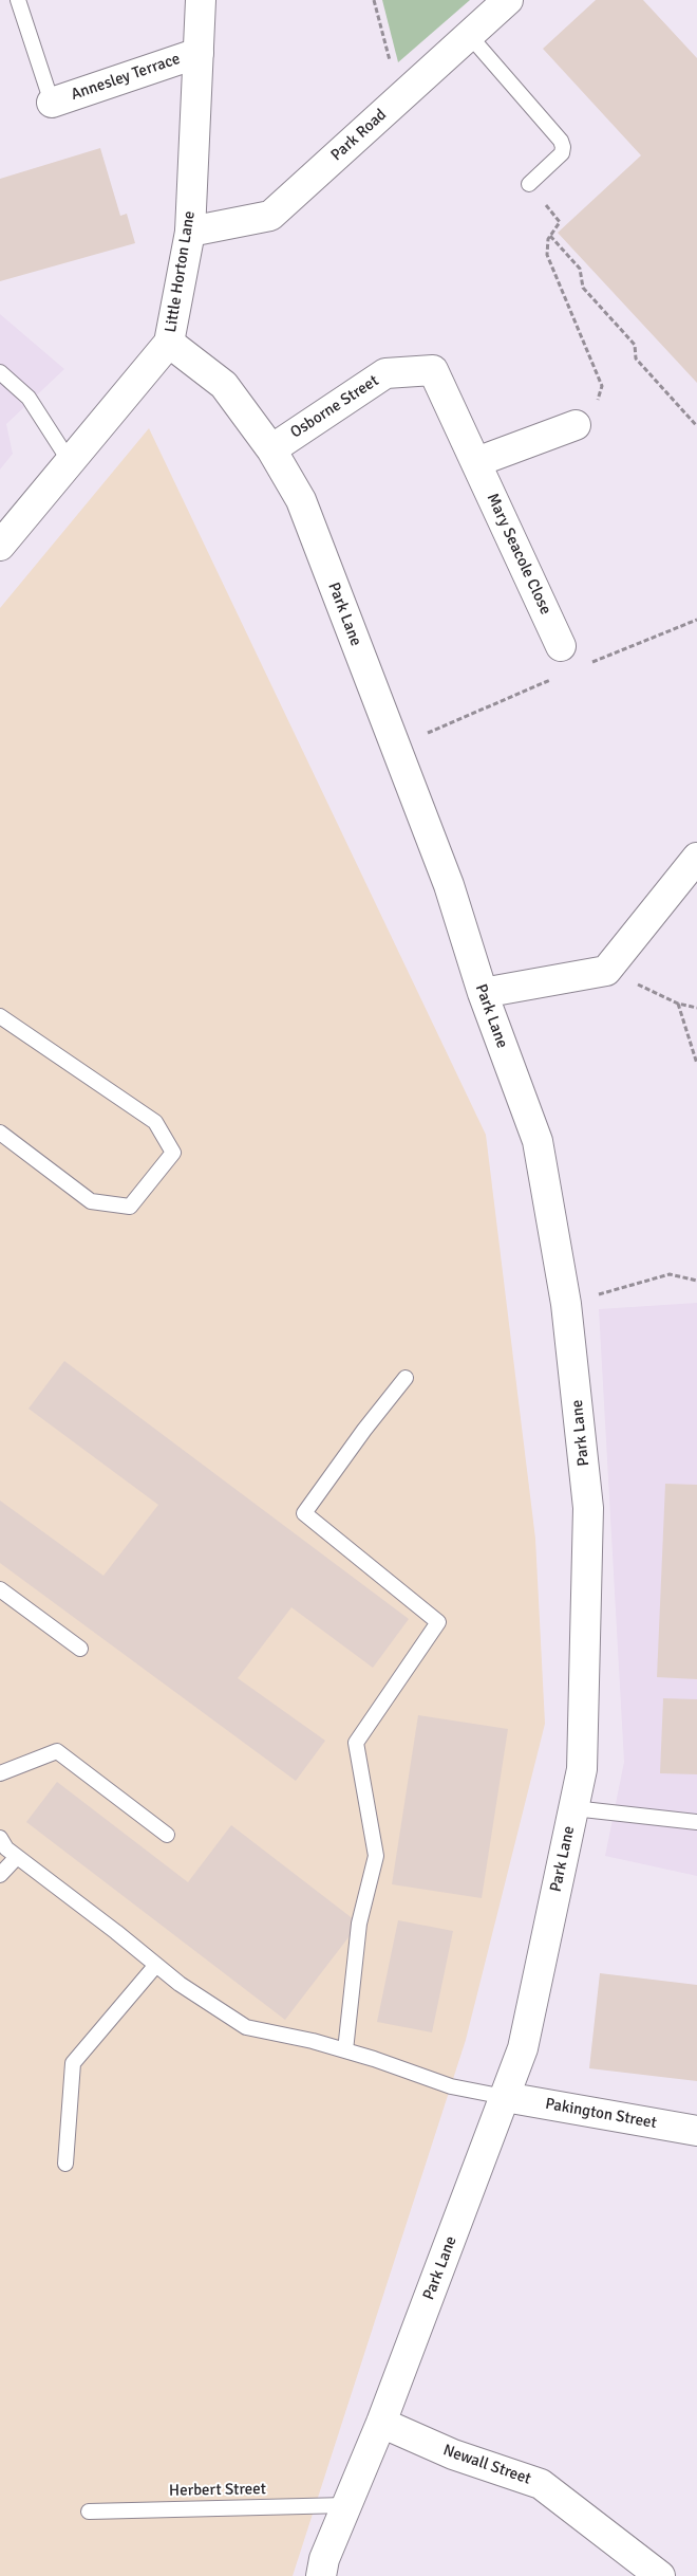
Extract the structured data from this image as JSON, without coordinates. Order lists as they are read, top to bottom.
{
  "streets": {
    "street": [
      "Annesley Terrace",
      "Park Road",
      "Little Horton Lane",
      "Osborne Street",
      "Mary Seacole Close",
      "Park Lane",
      "Pakington Street",
      "Newall Street"
    ],
    "lane": ["Herbert Street"]
  },
  "crossings": [
    ["Annesley Terrace", "Little Horton Lane"],
    ["Park Road", "Little Horton Lane"],
    ["Little Horton Lane", "Park Lane"],
    ["Osborne Street", "Mary Seacole Close"],
    ["Osborne Street", "Park Lane"],
    ["Park Lane", "Pakington Street"],
    ["Park Lane", "Newall Street"],
    ["Park Lane", "Herbert Street"]
  ]
}
